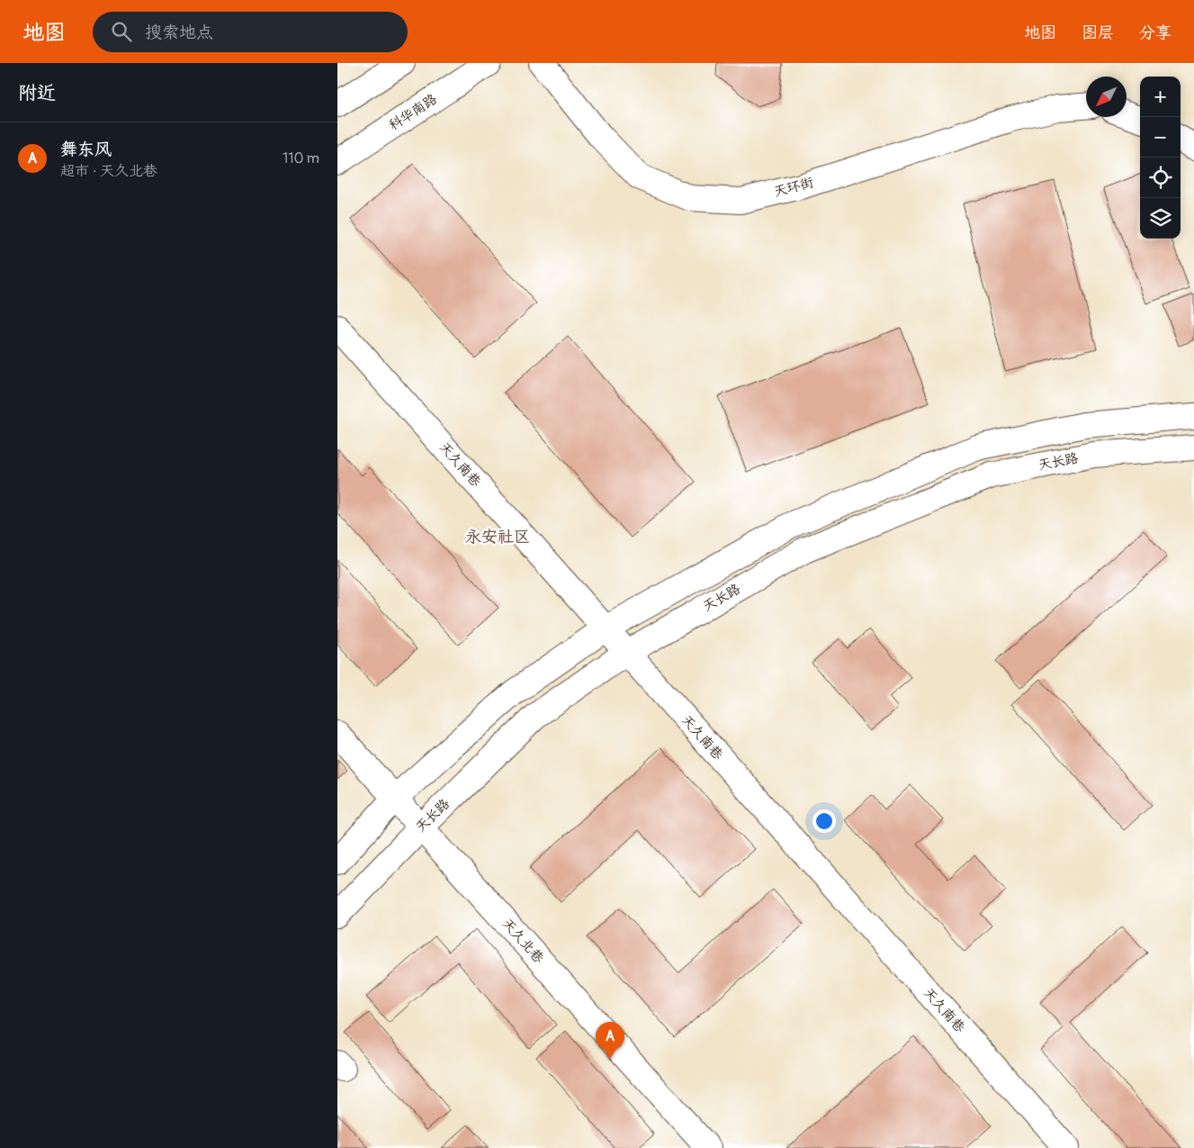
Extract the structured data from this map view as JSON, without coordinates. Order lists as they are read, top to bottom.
{
  "streets": {
    "main road": [
      "科华南路",
      "天环街",
      "天长路",
      "天久南巷",
      "天久北巷"
    ]
  },
  "crossings": [
    ["天长路", "天久南巷"],
    ["天长路", "天久北巷"]
  ],
  "districts": ["永安社区"],
  "north": "bottom left",
  "page": {
    "header": "地图",
    "search": "搜索地点",
    "nav": ["地图", "图层", "分享"],
    "heading": "附近",
    "map_buttons": ["+", "−"],
    "list": [
      {
        "mark": "A",
        "name": "舞东风",
        "note": "超市 · 天久北巷",
        "value": "110 m"
      }
    ],
    "pins": "A"
  }
}
